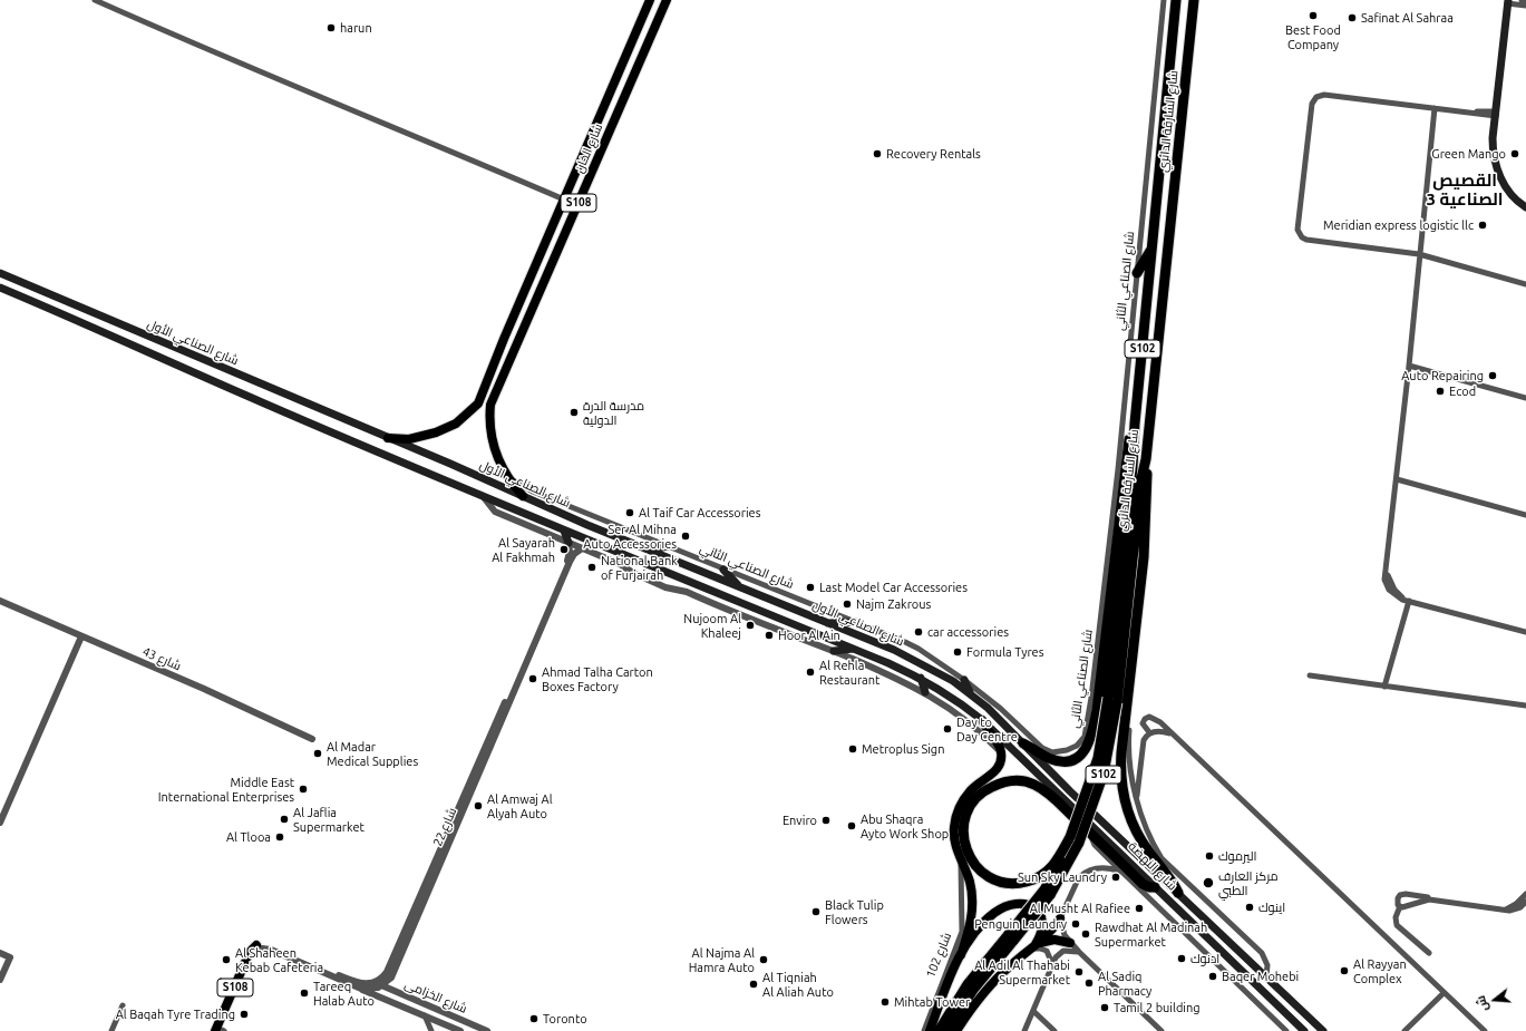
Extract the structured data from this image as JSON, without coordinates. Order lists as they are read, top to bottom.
{
  "streets": {
    "highway": ["شارع الشارقة الدائري", "S102"],
    "main road": [
      "شارع الخان",
      "S108",
      "شارع الصناعي الأول",
      "شارع النهضة"
    ],
    "street": [
      "شارع الصناعي الثاني",
      "شارع 43",
      "شارع 22",
      "شارع 102",
      "شارع الخزامى"
    ]
  },
  "crossings": [
    ["شارع الشارقة الدائري", "S102"],
    ["شارع الخان", "شارع الصناعي الثاني"],
    ["شارع الخان", "شارع الصناعي الأول"],
    ["شارع الصناعي الأول", "شارع النهضة"],
    ["شارع 22", "شارع الخزامى"]
  ],
  "districts": ["القصيص الصناعية 3"],
  "places": [
    "Best Food Company",
    "Safinat Al Sahraa",
    "harun",
    "Recovery Rentals",
    "Green Mango",
    "Meridian express logistic llc",
    "Auto Repairing",
    "Ecod",
    "مدرسة الدرة الدولية",
    "Al Taif Car Accessories",
    "Ser Al Mihna Auto Accessories",
    "Al Sayarah Al Fakhmah",
    "National Bank of Furjairah",
    "Last Model Car Accessories",
    "Najm Zakrous",
    "Nujoom Al Khaleej",
    "car accessories",
    "Hoor Al Ain",
    "Formula Tyres",
    "Al Rehla Restaurant",
    "Ahmad Talha Carton Boxes Factory",
    "Day to Day Centre",
    "Metroplus Sign",
    "Al Madar Medical Supplies",
    "Middle East International Enterprises",
    "Al Amwaj Al Alyah Auto",
    "Al Jaflia Supermarket",
    "Enviro",
    "Abu Shaqra Ayto Work Shop",
    "Al Tlooa",
    "اليرموك",
    "Sun Sky Laundry",
    "مركز العارف الطبي",
    "اينوك",
    "Al Musht Al Rafiee",
    "Black Tulip Flowers",
    "Penguin Laundry",
    "Rawdhat Al Madinah Supermarket",
    "ادنوك",
    "Al Shaheen Kebab Cafeteria",
    "Al Najma Al Hamra Auto",
    "Al Rayyan Complex",
    "Al Adil Al Thahabi Supermarket",
    "Baqer Mohebi",
    "Al Sadiq Pharmacy",
    "Al Tiqniah Al Aliah Auto",
    "Tareeq Halab Auto",
    "Mihtab Tower",
    "Tamil 2 building",
    "Al Baqah Tyre Trading",
    "Toronto"
  ],
  "north": "left"
}
